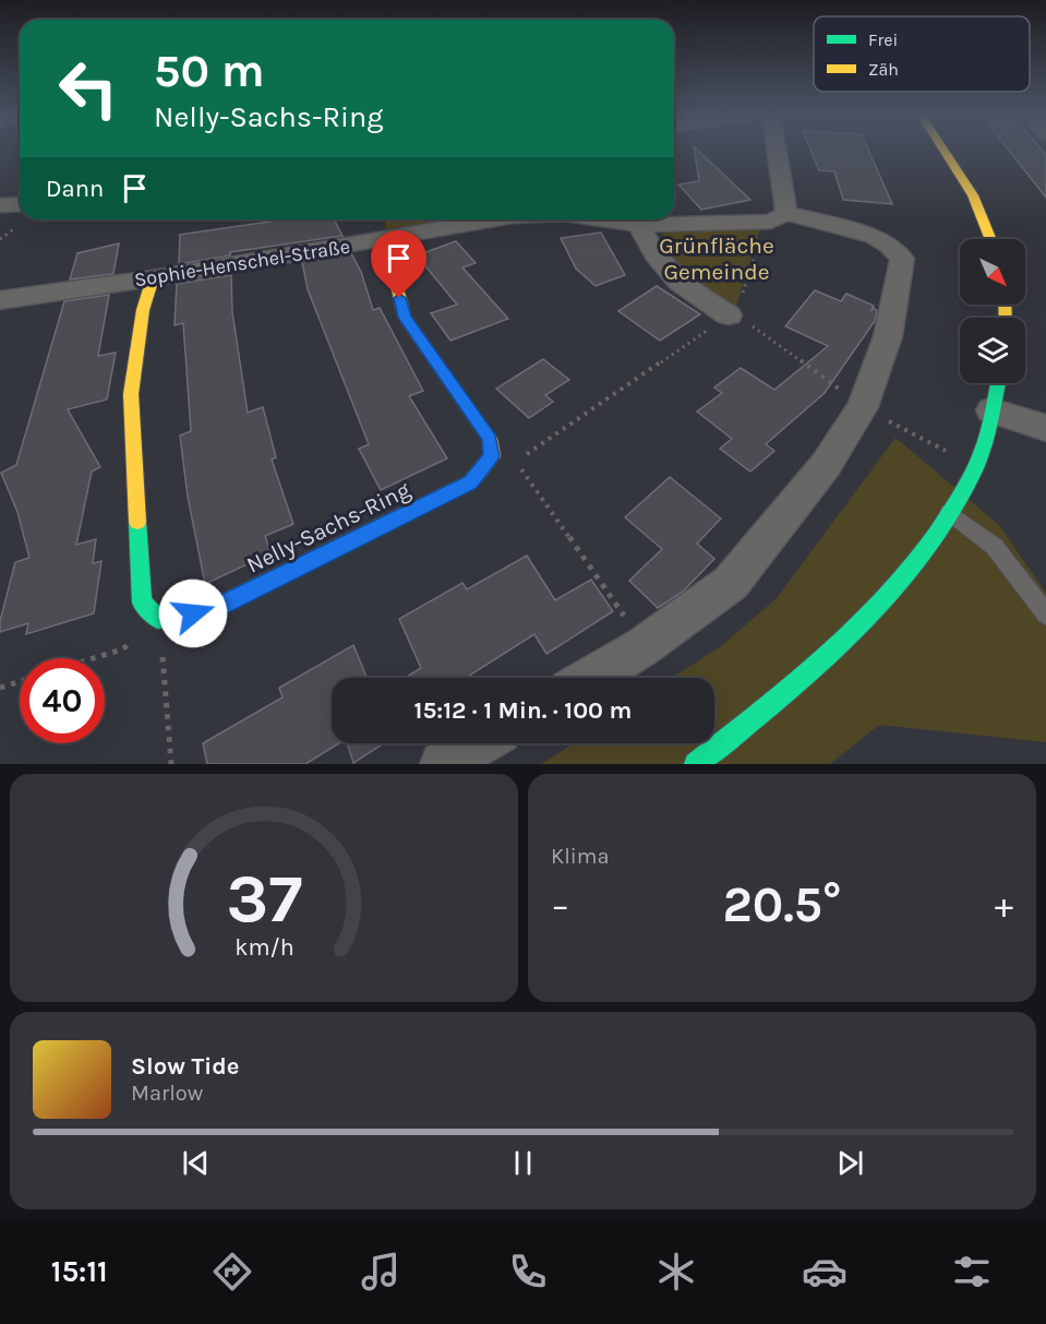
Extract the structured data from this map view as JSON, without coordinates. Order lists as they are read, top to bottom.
{
  "streets": {
    "street": ["Sophie-Henschel-Straße", "Nelly-Sachs-Ring"]
  },
  "crossings": [
    ["Sophie-Henschel-Straße", "Nelly-Sachs-Ring"]
  ],
  "parks": ["Grünfläche Gemeinde"],
  "legend": ["Frei", "Zäh"],
  "north": "bottom right",
  "page": {
    "turn": ["50 m", "Nelly-Sachs-Ring"],
    "then": "Dann",
    "limit": "40",
    "trip": "15:12 · 1 Min. · 100 m",
    "tile": "Klima",
    "heat": ["−", "20.5°", "+"],
    "song": ["Slow Tide", "Marlow"],
    "tabs": "15:11",
    "gauge": ["37", "km/h"]
  }
}
